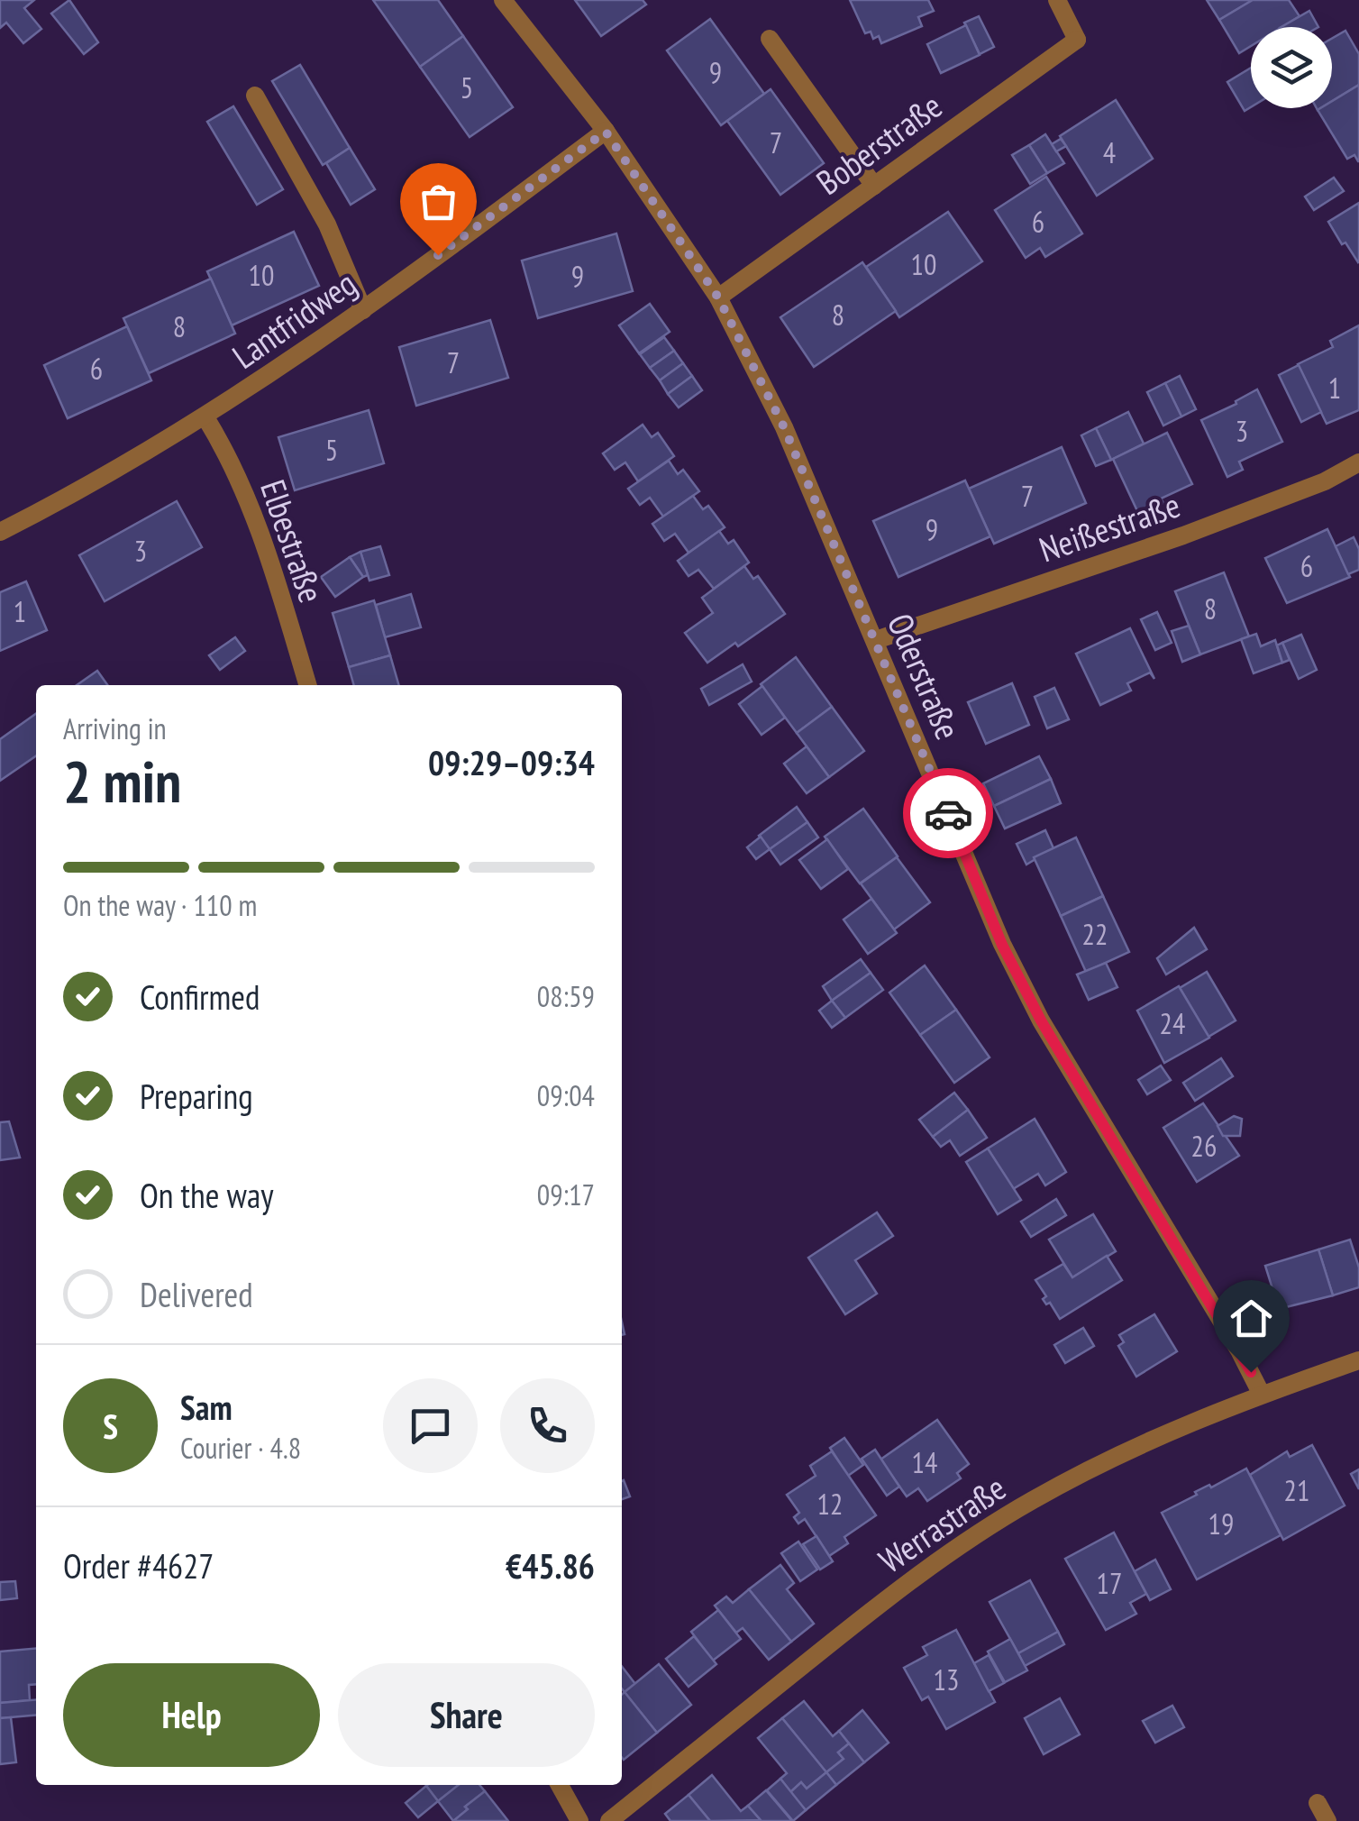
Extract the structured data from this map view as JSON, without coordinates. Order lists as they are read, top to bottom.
{
  "streets": {
    "street": [
      "Boberstraße",
      "Lantfridweg",
      "Neißestraße",
      "Elbestraße",
      "Oderstraße",
      "Werrastraße"
    ]
  },
  "crossings": [
    ["Boberstraße", "Oderstraße"],
    ["Lantfridweg", "Elbestraße"],
    ["Lantfridweg", "Oderstraße"],
    ["Neißestraße", "Oderstraße"],
    ["Oderstraße", "Werrastraße"]
  ],
  "house_numbers": [
    "9",
    "5",
    "7",
    "4",
    "6",
    "10",
    "10",
    "9",
    "8",
    "8",
    "7",
    "6",
    "1",
    "3",
    "5",
    "7",
    "9",
    "3",
    "6",
    "8",
    "1",
    "22",
    "24",
    "26",
    "14",
    "21",
    "12",
    "19",
    "17",
    "13"
  ],
  "page": {
    "heading": ["2 min", "Arriving in", "09:29–09:34"],
    "panel": [
      "Sam",
      "Courier · 4.8",
      "Order #4627",
      "€45.86"
    ],
    "bar": "On the way · 110 m",
    "list": [
      ["Confirmed", "08:59"],
      ["Preparing", "09:04"],
      ["On the way", "09:17"],
      "Delivered"
    ],
    "round": "S",
    "buttons": ["Help", "Share"]
  }
}
